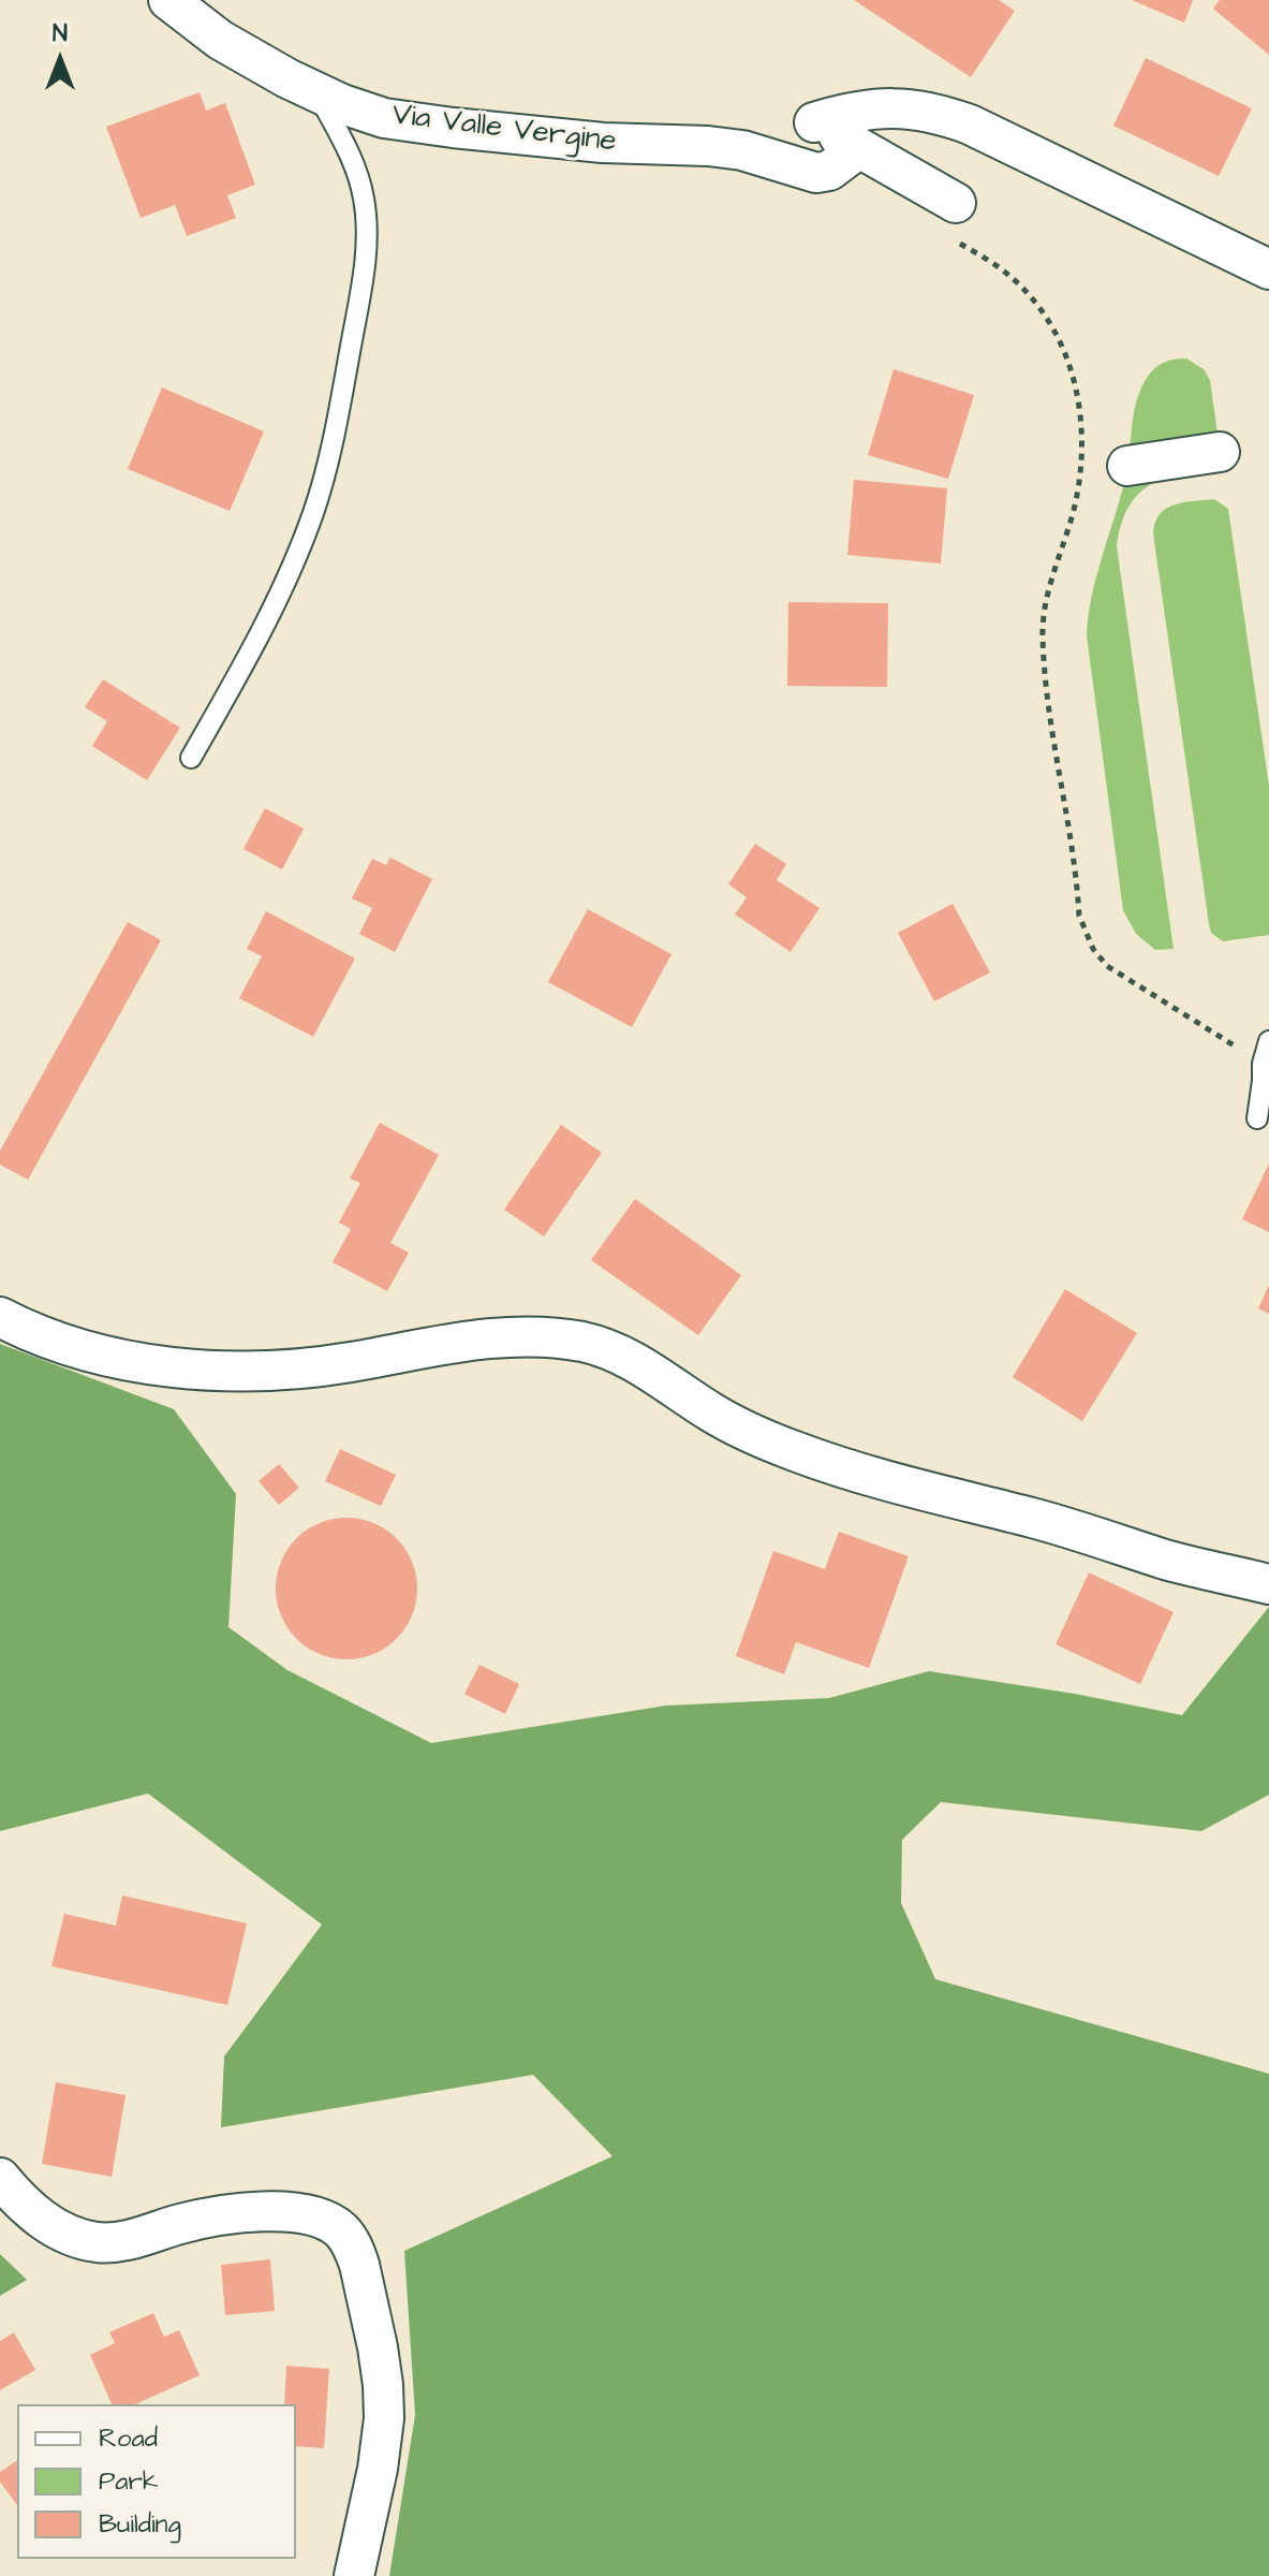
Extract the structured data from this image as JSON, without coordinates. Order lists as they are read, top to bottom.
{
  "streets": {
    "street": ["Via Valle Vergine"]
  },
  "legend": ["Road", "Park", "Building"],
  "north": "top"
}
